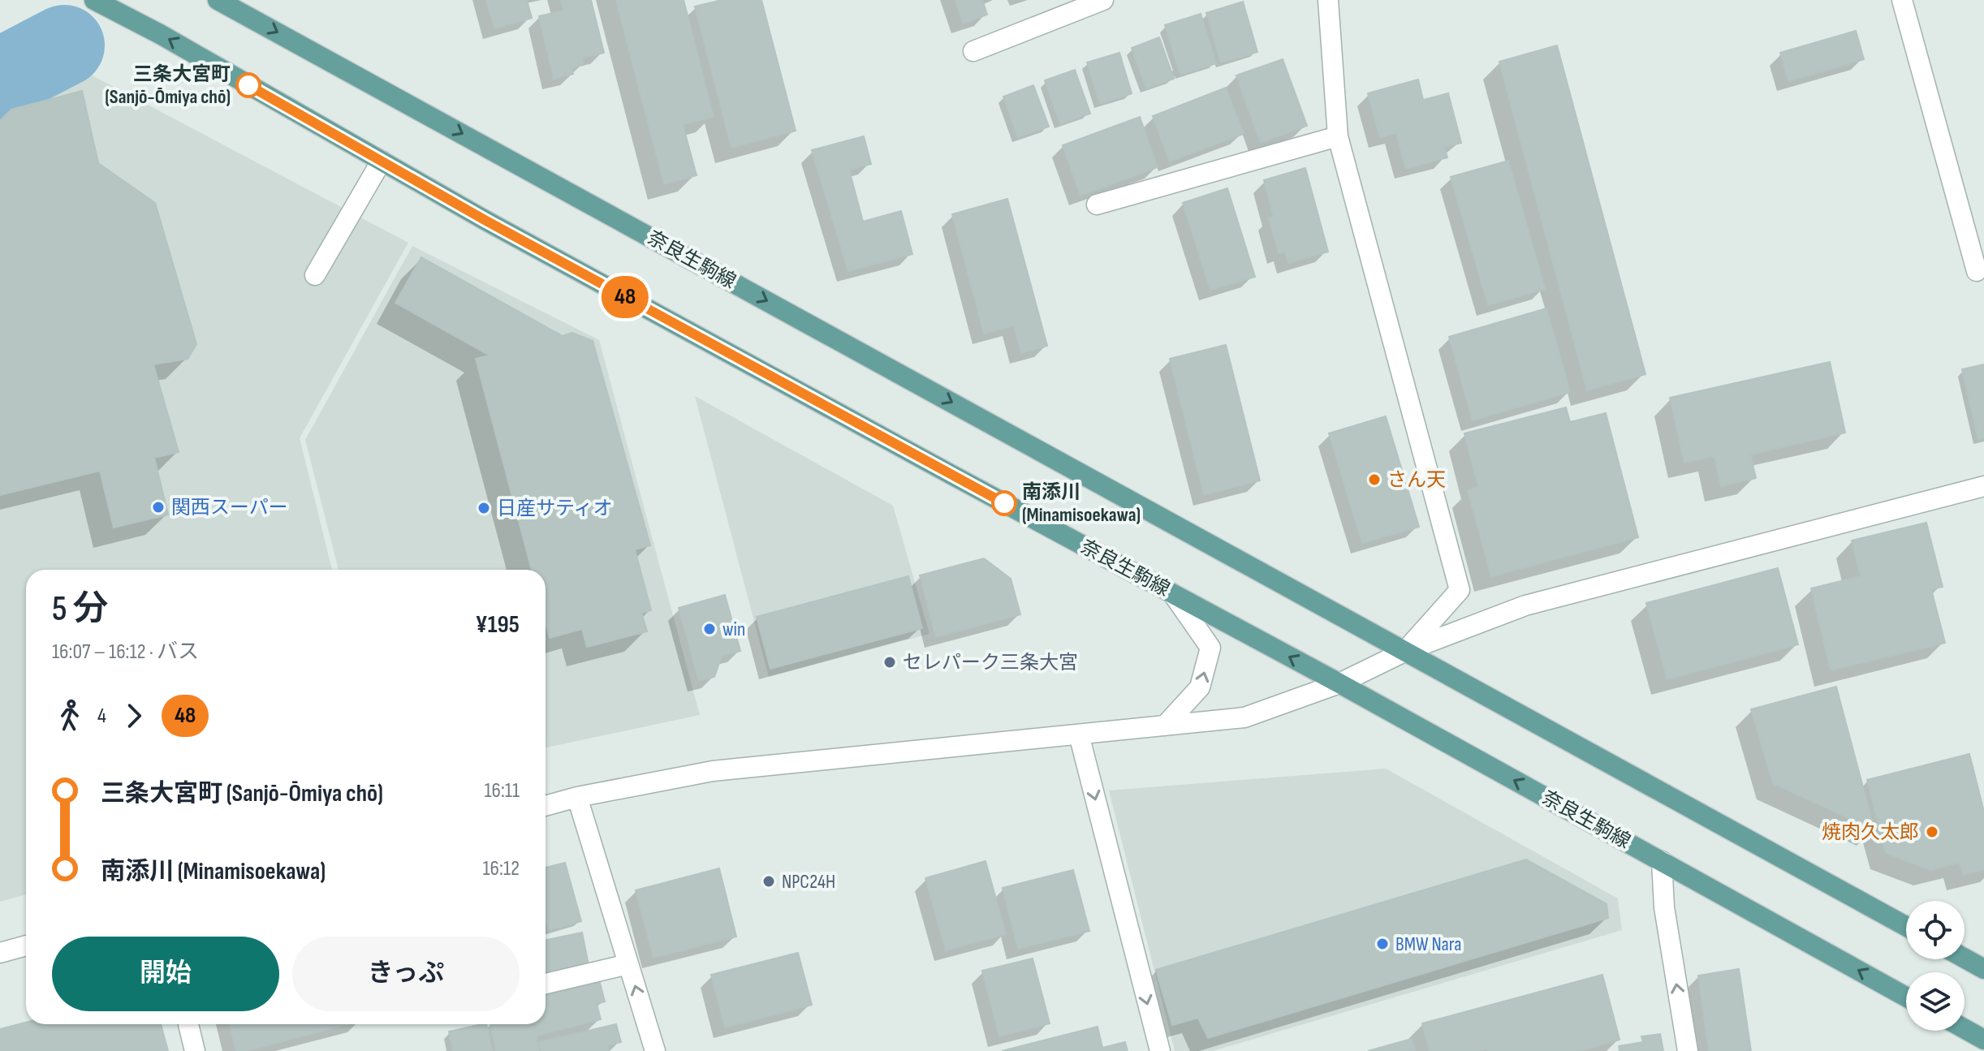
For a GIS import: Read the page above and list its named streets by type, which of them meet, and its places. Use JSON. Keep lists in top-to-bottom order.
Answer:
{
  "streets": {
    "main road": ["奈良生駒線"]
  },
  "places": [
    "三条大宮町 (Sanjō-Ōmiya chō)",
    "さん天",
    "南添川 (Minamisoekawa)",
    "関西スーパー",
    "日産サティオ",
    "win",
    "セレパーク三条大宮",
    "焼肉久太郎",
    "NPC24H",
    "BMW Nara"
  ],
  "lines": ["bus line 48"],
  "page": {
    "on_map": "48",
    "heading": ["5 分", "16:07 – 16:12 · バス", "¥195"],
    "legs": ["4", "48"],
    "list": [
      {
        "name": "三条大宮町 (Sanjō-Ōmiya chō)",
        "value": "16:11"
      },
      {
        "name": "南添川 (Minamisoekawa)",
        "value": "16:12"
      }
    ],
    "buttons": ["開始", "きっぷ"]
  }
}
